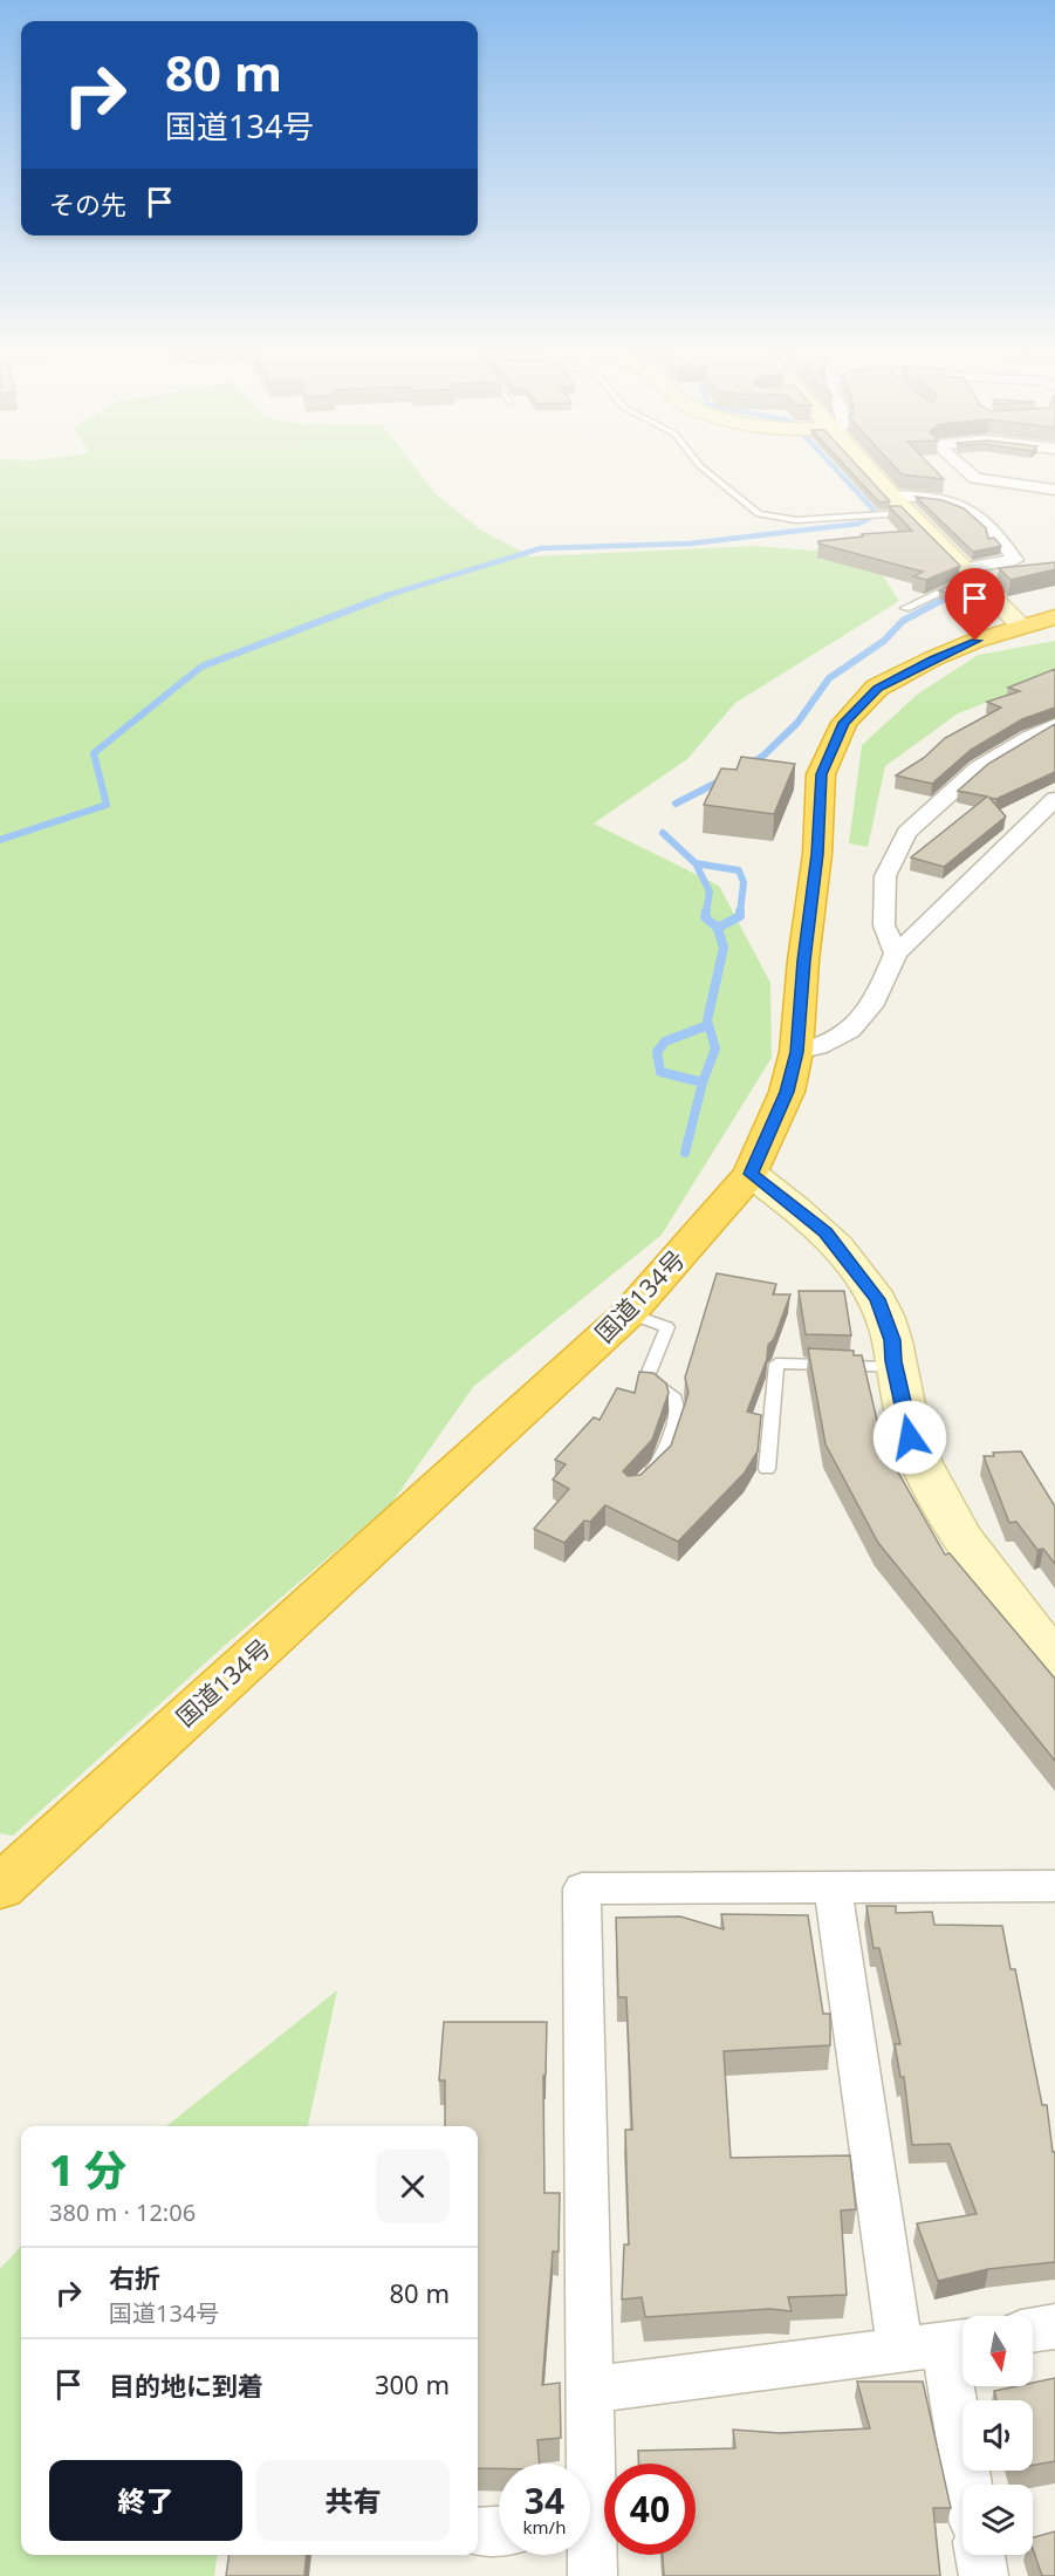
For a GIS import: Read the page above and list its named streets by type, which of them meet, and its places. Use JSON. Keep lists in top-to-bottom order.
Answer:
{
  "streets": {
    "highway": ["国道134号"]
  },
  "north": "bottom",
  "page": {
    "turn": ["80 m", "国道134号"],
    "then": "その先",
    "heading": ["1 分", "380 m · 12:06"],
    "list": [
      {
        "name": "右折",
        "note": "国道134号",
        "value": "80 m"
      },
      {
        "name": "目的地に到着",
        "value": "300 m"
      }
    ],
    "buttons": ["終了", "共有"],
    "speed": "34 km/h",
    "limit": "40"
  }
}
